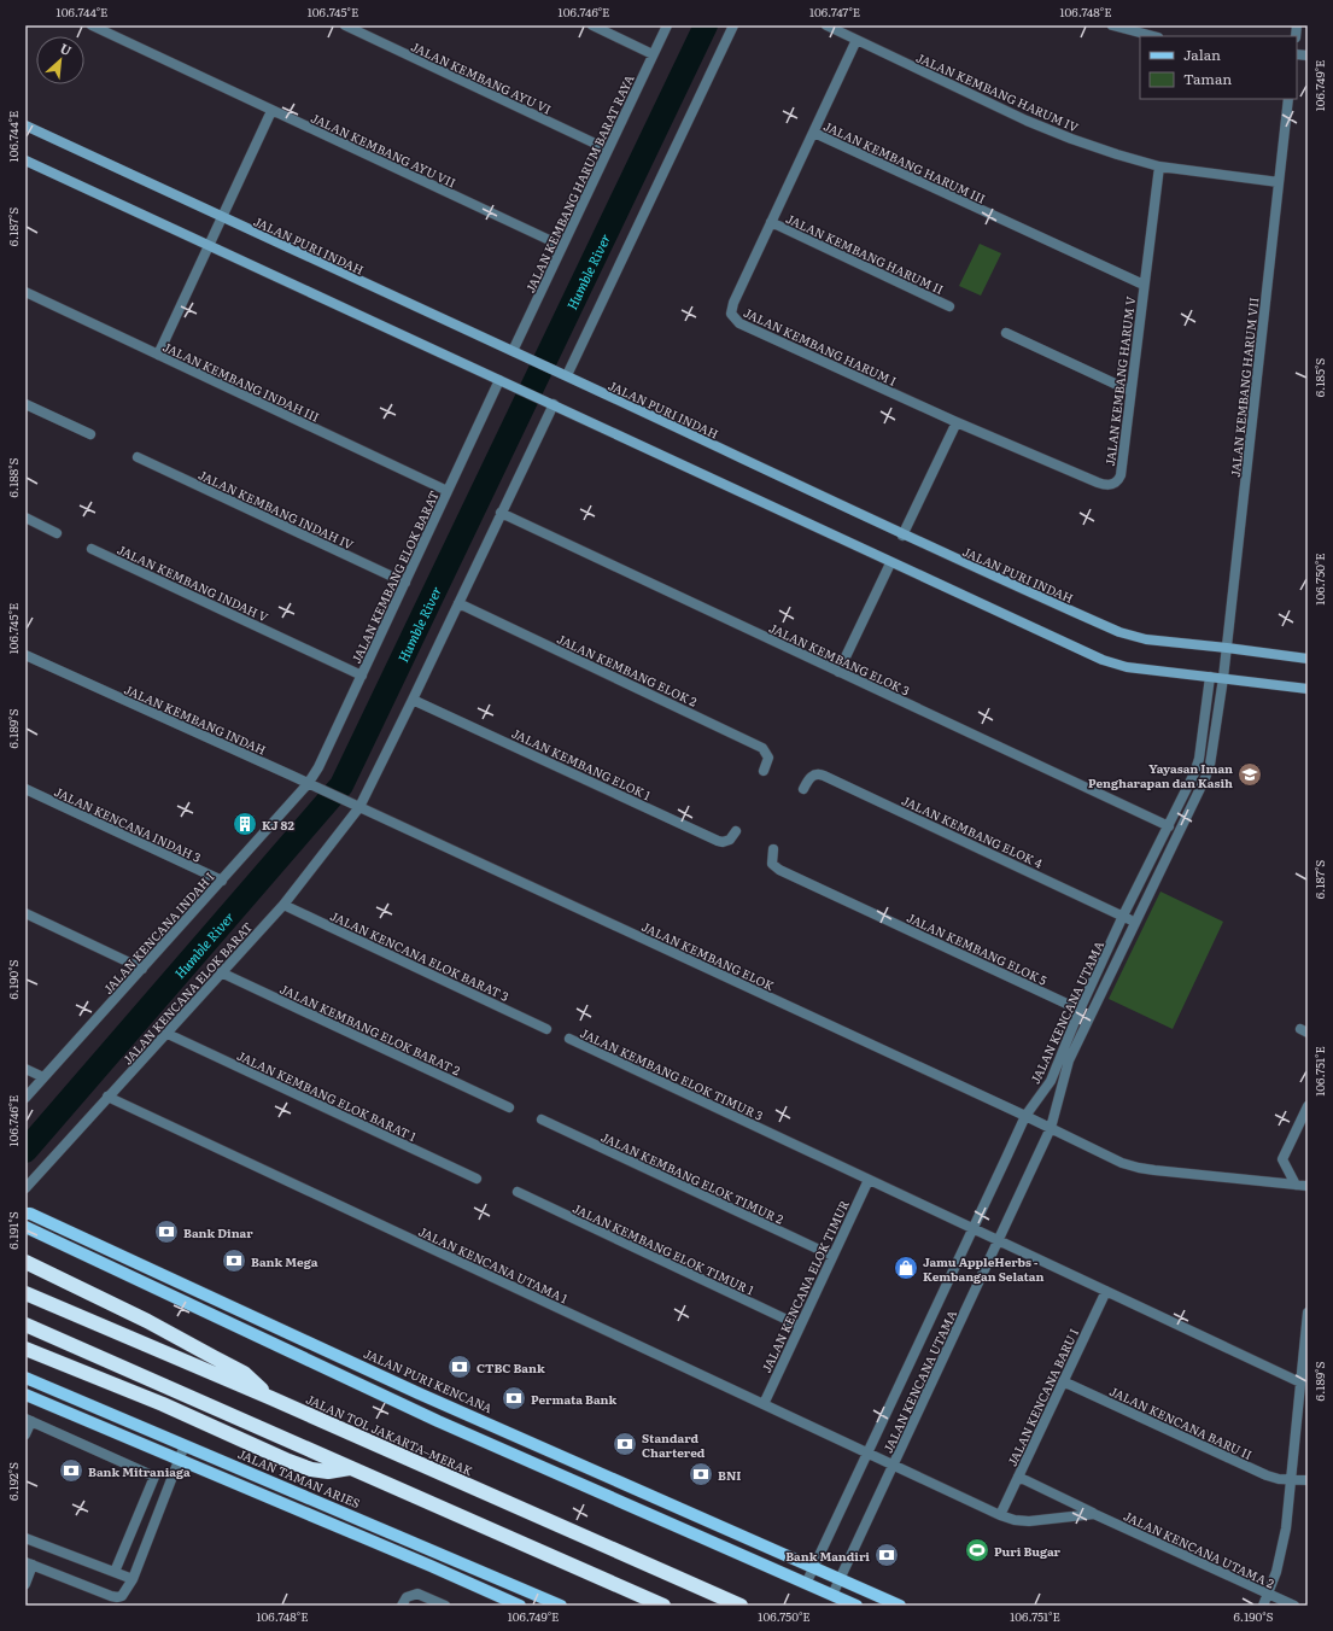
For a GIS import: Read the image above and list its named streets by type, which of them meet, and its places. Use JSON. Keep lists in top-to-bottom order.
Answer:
{
  "streets": {
    "highway": ["JALAN TOL JAKARTA–MERAK"],
    "main road": ["JALAN PURI INDAH", "JALAN PURI KENCANA", "JALAN TAMAN ARIES"],
    "street": [
      "JALAN KEMBANG AYU VI",
      "JALAN KEMBANG HARUM IV",
      "JALAN KEMBANG AYU VII",
      "JALAN KEMBANG HARUM III",
      "JALAN KEMBANG HARUM BARAT RAYA",
      "JALAN KEMBANG HARUM II",
      "JALAN KEMBANG HARUM I",
      "JALAN KEMBANG INDAH III",
      "JALAN KEMBANG HARUM V",
      "JALAN KEMBANG HARUM VII",
      "JALAN KEMBANG INDAH IV",
      "JALAN KEMBANG ELOK BARAT",
      "JALAN KEMBANG INDAH V",
      "JALAN KEMBANG ELOK 3",
      "JALAN KEMBANG ELOK 2",
      "JALAN KEMBANG INDAH",
      "JALAN KEMBANG ELOK 1",
      "JALAN KENCANA INDAH 3",
      "JALAN KEMBANG ELOK 4",
      "JALAN KENCANA INDAH I",
      "JALAN KEMBANG ELOK 5",
      "JALAN KENCANA ELOK BARAT 3",
      "JALAN KEMBANG ELOK",
      "JALAN KENCANA ELOK BARAT",
      "JALAN KENCANA UTAMA",
      "JALAN KEMBANG ELOK BARAT 2",
      "JALAN KEMBANG ELOK TIMUR 3",
      "JALAN KEMBANG ELOK BARAT 1",
      "JALAN KEMBANG ELOK TIMUR 2",
      "JALAN KEMBANG ELOK TIMUR 1",
      "JALAN KENCANA UTAMA 1",
      "JALAN KENCANA ELOK TIMUR",
      "JALAN KENCANA BARU I",
      "JALAN KENCANA BARU II",
      "JALAN KENCANA UTAMA 2"
    ]
  },
  "crossings": [
    ["JALAN KEMBANG AYU VI", "JALAN KEMBANG HARUM BARAT RAYA"],
    ["JALAN KEMBANG HARUM IV", "JALAN KEMBANG HARUM I"],
    ["JALAN KEMBANG HARUM IV", "JALAN KEMBANG HARUM V"],
    ["JALAN KEMBANG HARUM IV", "JALAN KEMBANG HARUM VII"],
    ["JALAN KEMBANG AYU VII", "JALAN KEMBANG HARUM BARAT RAYA"],
    ["JALAN KEMBANG HARUM III", "JALAN KEMBANG HARUM I"],
    ["JALAN KEMBANG HARUM III", "JALAN KEMBANG HARUM V"],
    ["JALAN KEMBANG HARUM BARAT RAYA", "JALAN PURI INDAH"],
    ["JALAN PURI INDAH", "JALAN KEMBANG HARUM VII"],
    ["JALAN KEMBANG HARUM II", "JALAN KEMBANG HARUM I"],
    ["JALAN KEMBANG HARUM I", "JALAN KEMBANG HARUM V"],
    ["JALAN KEMBANG INDAH III", "JALAN KEMBANG ELOK BARAT"],
    ["JALAN KEMBANG HARUM VII", "JALAN KEMBANG ELOK 4"],
    ["JALAN KEMBANG HARUM VII", "JALAN KENCANA UTAMA"],
    ["JALAN KEMBANG INDAH IV", "JALAN KEMBANG ELOK BARAT"],
    ["JALAN KEMBANG ELOK BARAT", "JALAN KEMBANG INDAH V"],
    ["JALAN KEMBANG ELOK BARAT", "JALAN KEMBANG INDAH"],
    ["JALAN KEMBANG ELOK BARAT", "JALAN KENCANA INDAH I"],
    ["JALAN KEMBANG ELOK 3", "JALAN KENCANA ELOK BARAT"],
    ["JALAN KEMBANG ELOK 3", "JALAN KENCANA UTAMA"],
    ["JALAN KEMBANG ELOK 2", "JALAN KENCANA ELOK BARAT"],
    ["JALAN KEMBANG INDAH", "JALAN KENCANA INDAH I"],
    ["JALAN KEMBANG INDAH", "JALAN KEMBANG ELOK"],
    ["JALAN KEMBANG INDAH", "JALAN KENCANA ELOK BARAT"],
    ["JALAN KEMBANG ELOK 1", "JALAN KENCANA ELOK BARAT"],
    ["JALAN KENCANA INDAH 3", "JALAN KENCANA INDAH I"],
    ["JALAN KEMBANG ELOK 4", "JALAN KENCANA UTAMA"],
    ["JALAN KEMBANG ELOK 5", "JALAN KENCANA UTAMA"],
    ["JALAN KENCANA ELOK BARAT 3", "JALAN KENCANA ELOK BARAT"],
    ["JALAN KEMBANG ELOK", "JALAN KENCANA ELOK BARAT"],
    ["JALAN KEMBANG ELOK", "JALAN KENCANA UTAMA"],
    ["JALAN KENCANA ELOK BARAT", "JALAN KEMBANG ELOK BARAT 2"],
    ["JALAN KENCANA ELOK BARAT", "JALAN KEMBANG ELOK BARAT 1"],
    ["JALAN KENCANA ELOK BARAT", "JALAN KENCANA UTAMA 1"],
    ["JALAN KENCANA UTAMA", "JALAN KEMBANG ELOK TIMUR 3"],
    ["JALAN KENCANA UTAMA", "JALAN KENCANA UTAMA 1"],
    ["JALAN KENCANA UTAMA", "JALAN PURI KENCANA"],
    ["JALAN KEMBANG ELOK TIMUR 3", "JALAN KENCANA ELOK TIMUR"],
    ["JALAN KEMBANG ELOK TIMUR 3", "JALAN KENCANA BARU I"],
    ["JALAN KEMBANG ELOK TIMUR 2", "JALAN KENCANA ELOK TIMUR"],
    ["JALAN KEMBANG ELOK TIMUR 1", "JALAN KENCANA ELOK TIMUR"],
    ["JALAN KENCANA UTAMA 1", "JALAN KENCANA ELOK TIMUR"],
    ["JALAN KENCANA BARU I", "JALAN KENCANA BARU II"],
    ["JALAN KENCANA BARU I", "JALAN KENCANA UTAMA 2"]
  ],
  "water": ["Humble River"],
  "places": {
    "school or university": ["Yayasan Iman Pengharapan dan Kasih"],
    "building": ["KJ 82"],
    "bank": [
      "Bank Dinar",
      "Bank Mega",
      "CTBC Bank",
      "Permata Bank",
      "Standard Chartered",
      "Bank Mitraniaga",
      "BNI",
      "Bank Mandiri"
    ],
    "shop": ["Jamu AppleHerbs - Kembangan Selatan"],
    "sports": ["Puri Bugar"]
  },
  "legend": ["Jalan", "Taman"],
  "north": "top right",
  "coordinates": [
    "106.744°E",
    "106.745°E",
    "106.746°E",
    "106.747°E",
    "106.748°E",
    "106.749°E",
    "6.187°S",
    "6.185°S",
    "6.188°S",
    "106.750°E",
    "6.189°S",
    "6.190°S",
    "106.751°E",
    "6.191°S",
    "6.192°S"
  ]
}
